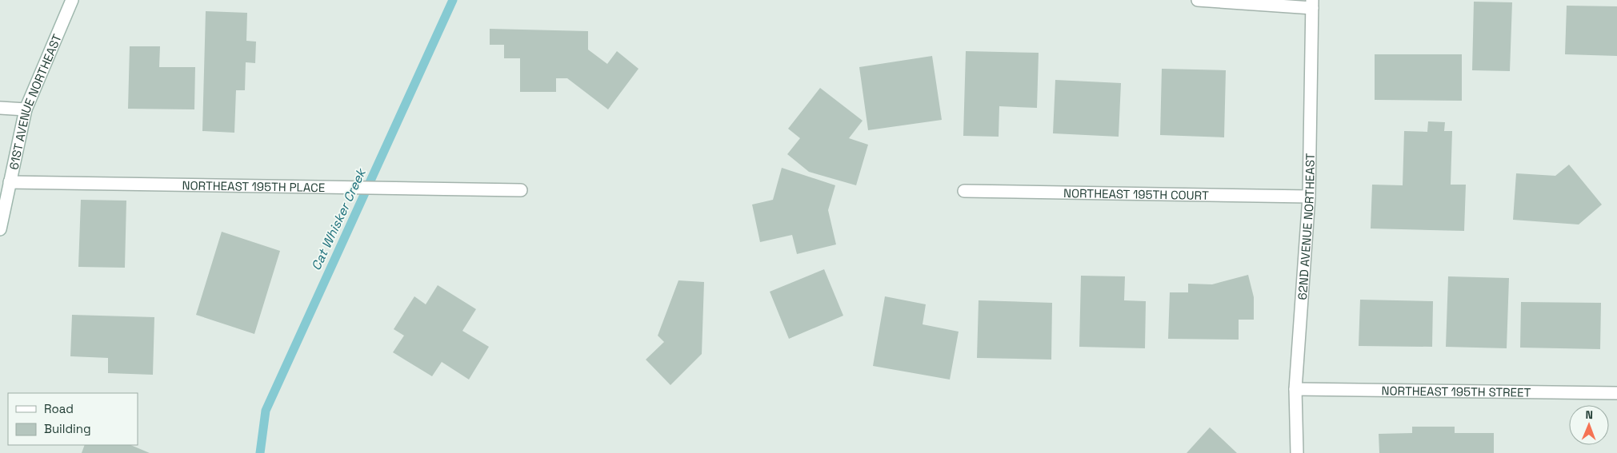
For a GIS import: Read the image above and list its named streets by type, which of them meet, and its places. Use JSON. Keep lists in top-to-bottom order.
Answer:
{
  "streets": {
    "street": [
      "61ST AVENUE NORTHEAST",
      "NORTHEAST 195TH PLACE",
      "NORTHEAST 195TH COURT",
      "62ND AVENUE NORTHEAST",
      "NORTHEAST 195TH STREET"
    ]
  },
  "crossings": [
    ["61ST AVENUE NORTHEAST", "NORTHEAST 195TH PLACE"],
    ["NORTHEAST 195TH COURT", "62ND AVENUE NORTHEAST"],
    ["62ND AVENUE NORTHEAST", "NORTHEAST 195TH STREET"]
  ],
  "water": ["Cat Whisker Creek"],
  "legend": ["Road", "Building"],
  "north": "top"
}
